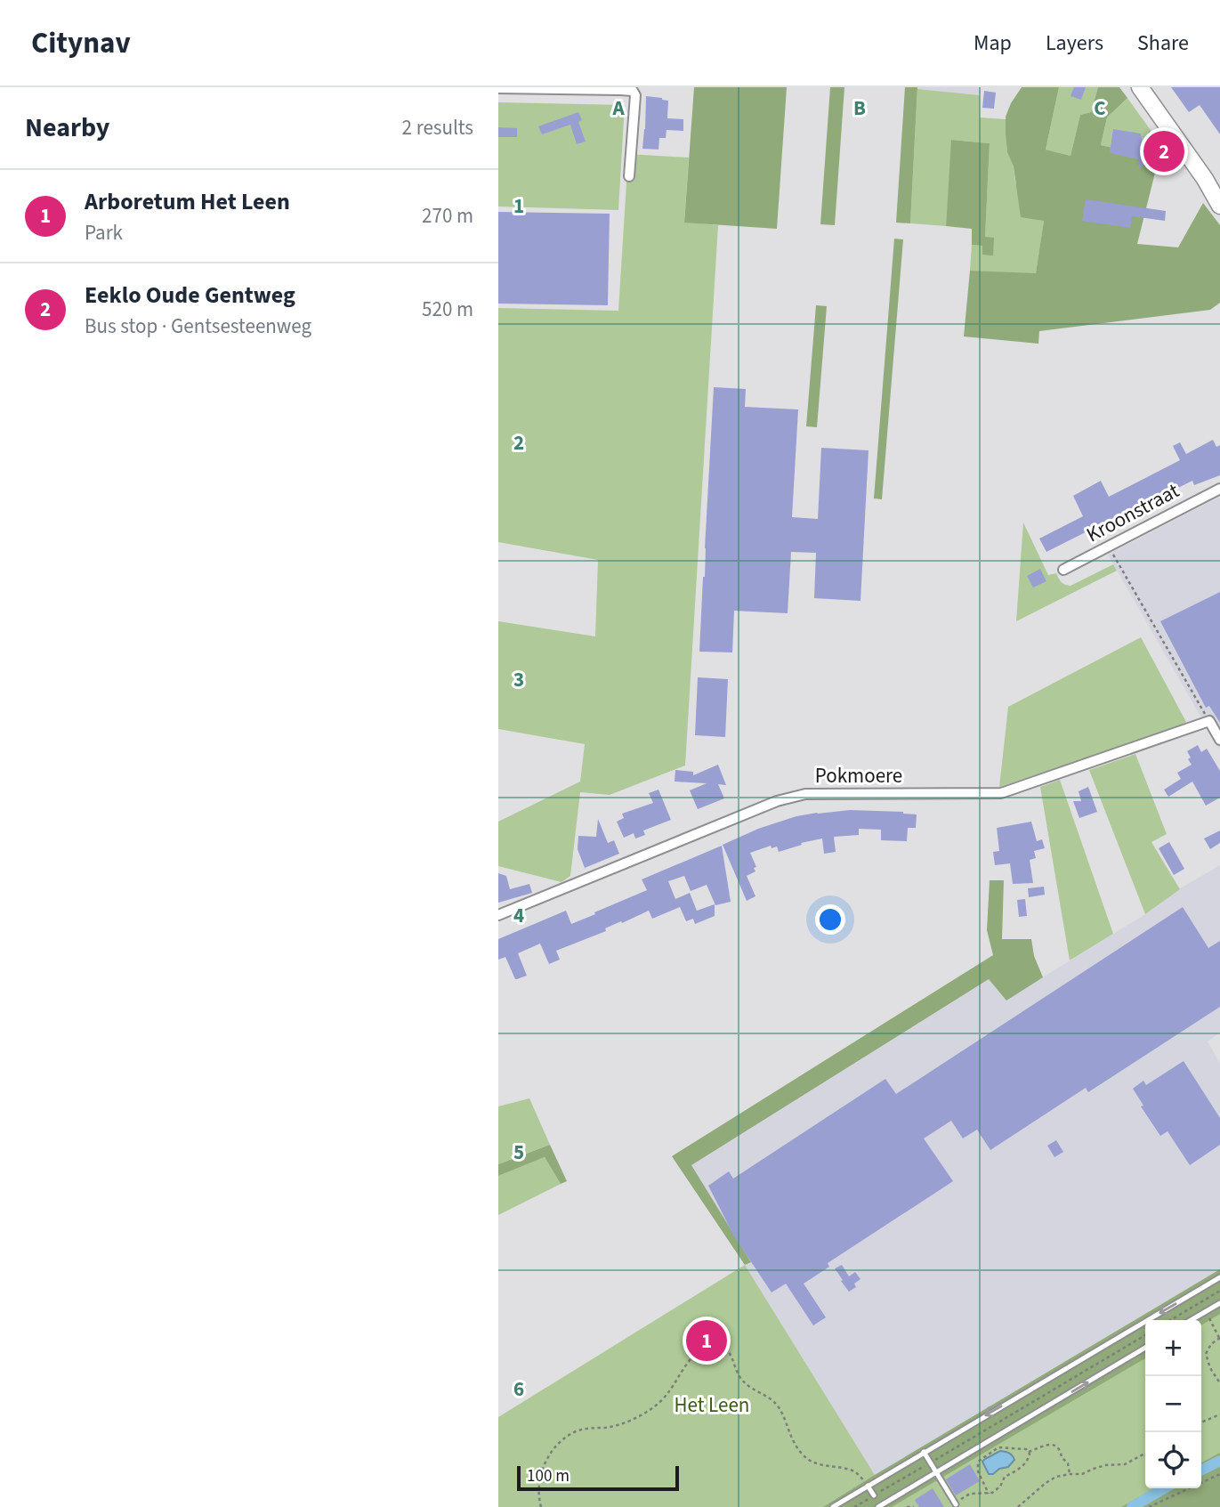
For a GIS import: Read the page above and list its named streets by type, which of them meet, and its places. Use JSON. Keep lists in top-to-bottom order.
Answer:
{
  "streets": {
    "street": ["Kroonstraat", "Pokmoere"]
  },
  "parks": ["Het Leen"],
  "scale_bar": "100 m",
  "page": {
    "header": "Citynav",
    "nav": ["Map", "Layers", "Share"],
    "heading": ["Nearby", "2 results"],
    "pins": ["2", "1"],
    "list": [
      {
        "mark": "1",
        "name": "Arboretum Het Leen",
        "note": "Park",
        "value": "270 m"
      },
      {
        "mark": "2",
        "name": "Eeklo Oude Gentweg",
        "note": "Bus stop · Gentsesteenweg",
        "value": "520 m"
      }
    ],
    "map_buttons": ["+", "−"],
    "scale": "100 m"
  },
  "grid": {
    "columns": ["A", "B", "C"],
    "rows": [
      "1",
      "2",
      "3",
      "4",
      "5",
      "6"
    ]
  }
}
